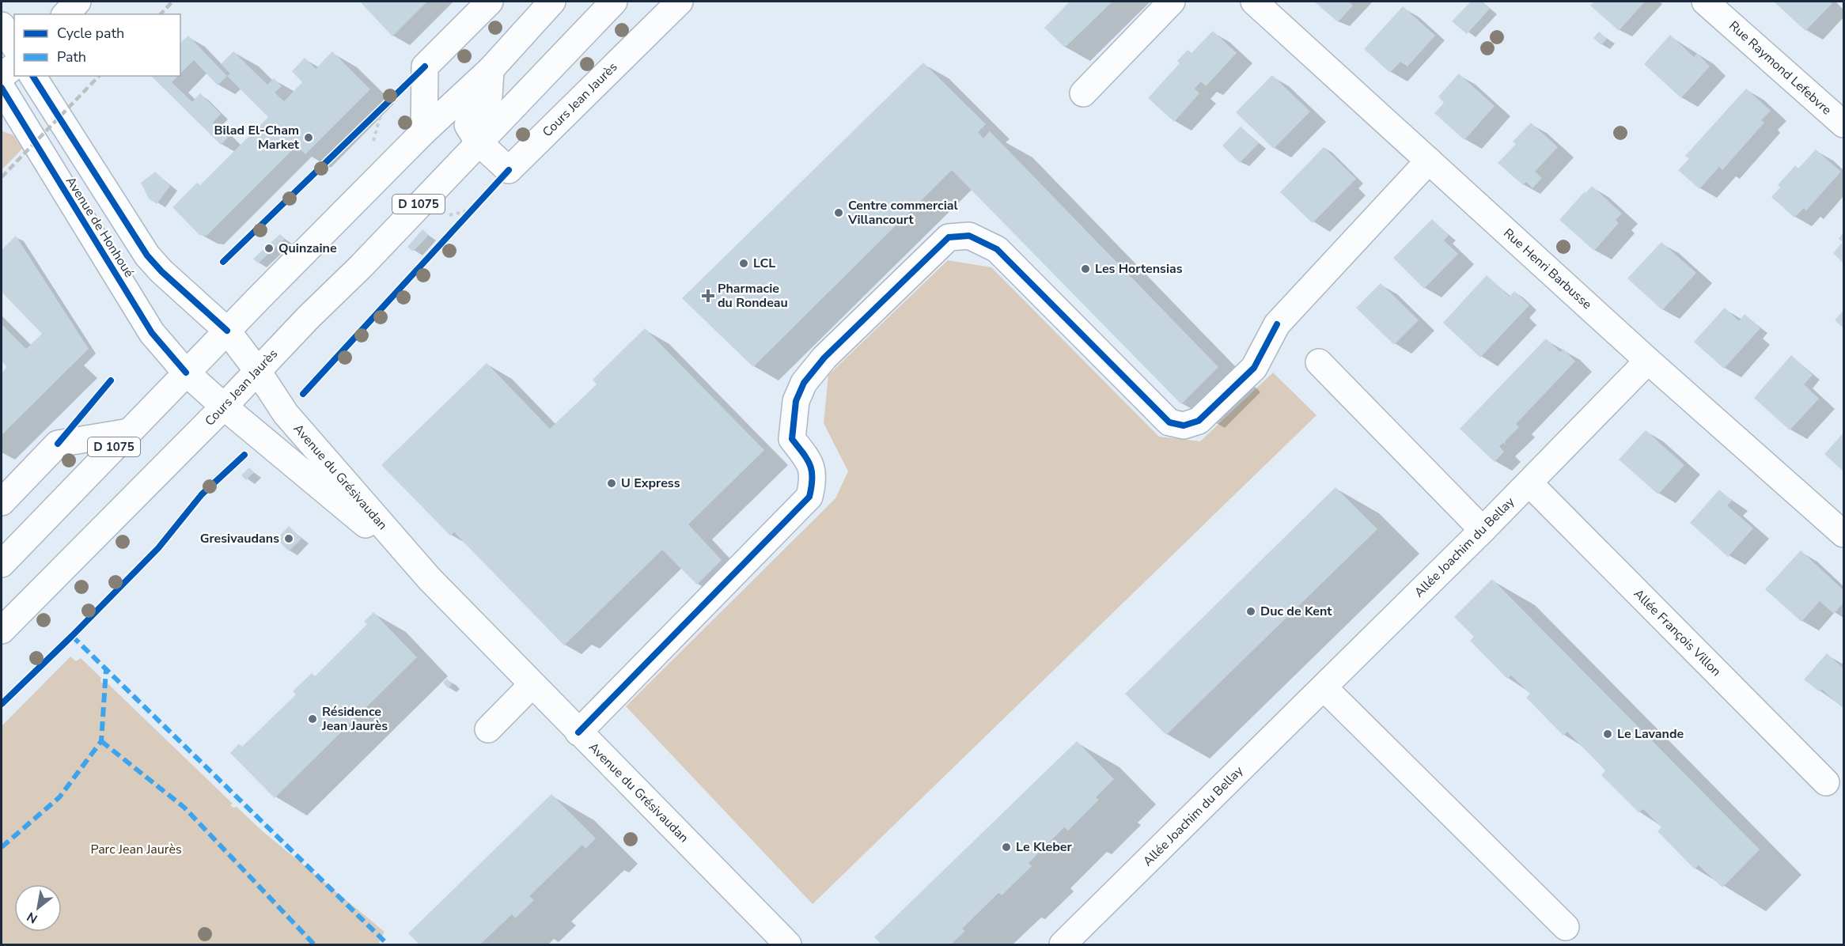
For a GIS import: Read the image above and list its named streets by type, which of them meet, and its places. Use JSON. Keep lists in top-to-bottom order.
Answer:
{
  "streets": {
    "street": [
      "Rue Raymond Lefebvre",
      "Cours Jean Jaurès",
      "D 1075",
      "Avenue de Honhoué",
      "Rue Henri Barbusse",
      "Avenue du Grésivaudan",
      "Allée Joachim du Bellay",
      "Allée François Villon"
    ]
  },
  "crossings": [
    ["Cours Jean Jaurès", "Avenue de Honhoué"],
    ["Cours Jean Jaurès", "Avenue du Grésivaudan"],
    ["D 1075", "Avenue de Honhoué"],
    ["Avenue de Honhoué", "Avenue du Grésivaudan"],
    ["Rue Henri Barbusse", "Allée Joachim du Bellay"],
    ["Allée Joachim du Bellay", "Allée François Villon"]
  ],
  "parks": ["Parc Jean Jaurès"],
  "places": {
    "other": [
      "Bilad El-Cham Market",
      "Centre commercial Villancourt",
      "Quinzaine",
      "LCL",
      "Les Hortensias",
      "U Express",
      "Gresivaudans",
      "Duc de Kent",
      "Résidence Jean Jaurès",
      "Le Lavande",
      "Le Kleber"
    ],
    "health": ["Pharmacie du Rondeau"]
  },
  "legend": ["Cycle path", "Path"],
  "north": "bottom left"
}
